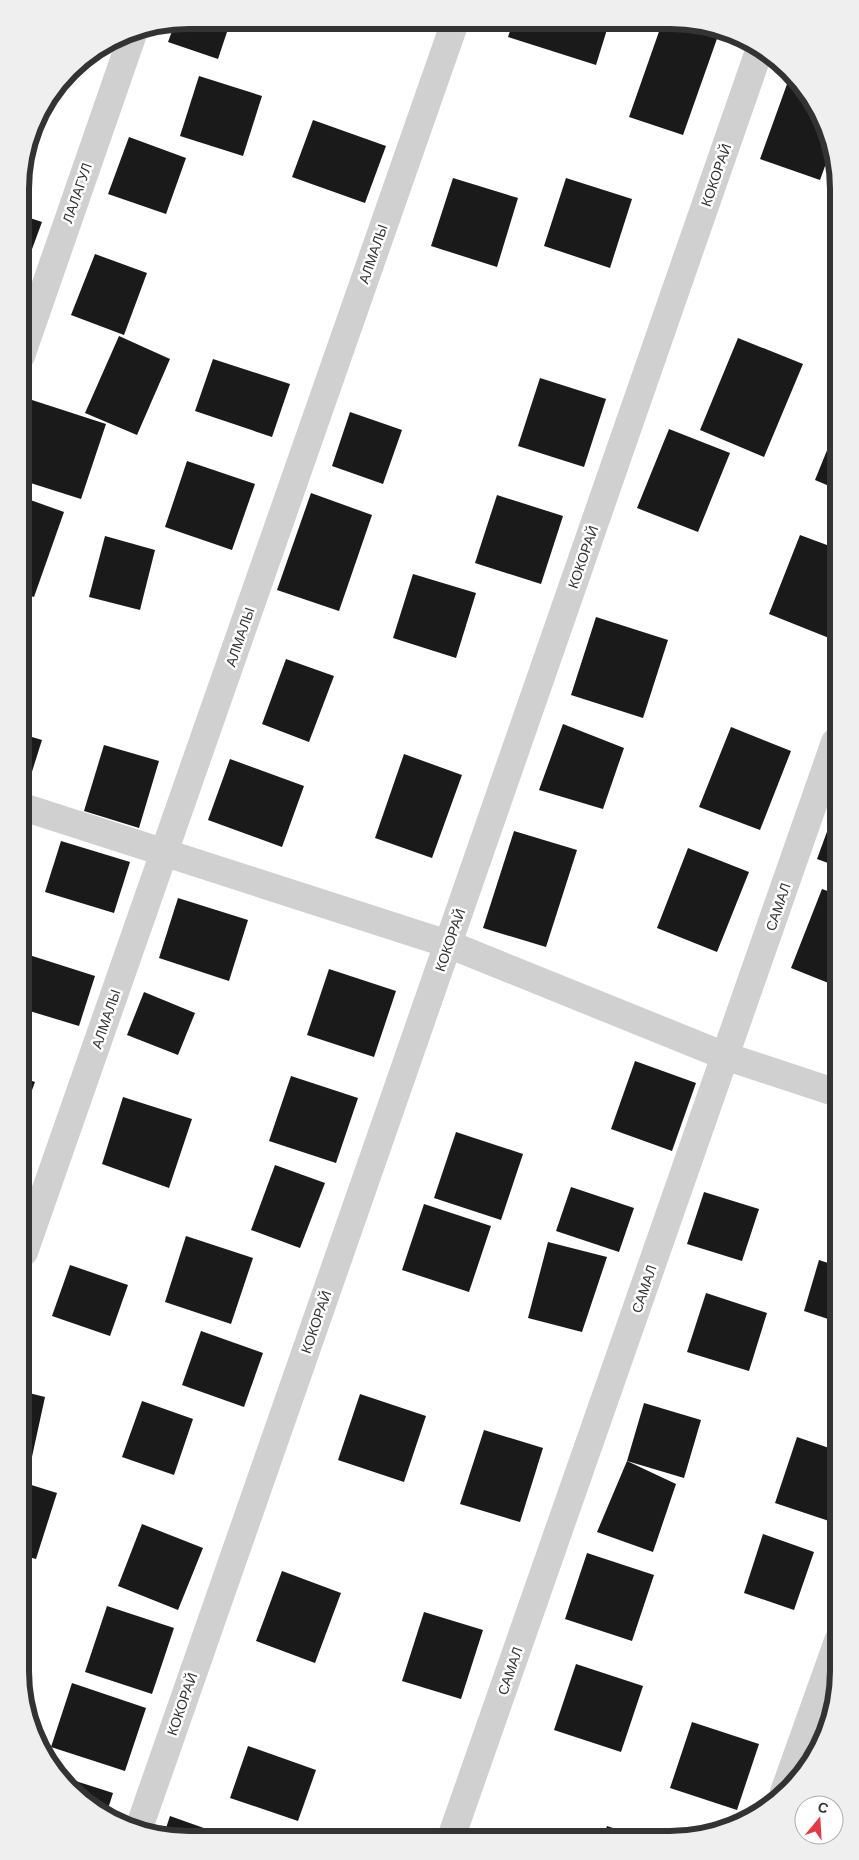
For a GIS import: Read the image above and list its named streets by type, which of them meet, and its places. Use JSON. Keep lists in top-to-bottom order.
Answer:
{
  "streets": {
    "street": [
      "КОКОРАЙ",
      "ЛАЛАГУЛ",
      "АЛМАЛЫ",
      "САМАЛ"
    ]
  },
  "north": "top"
}
